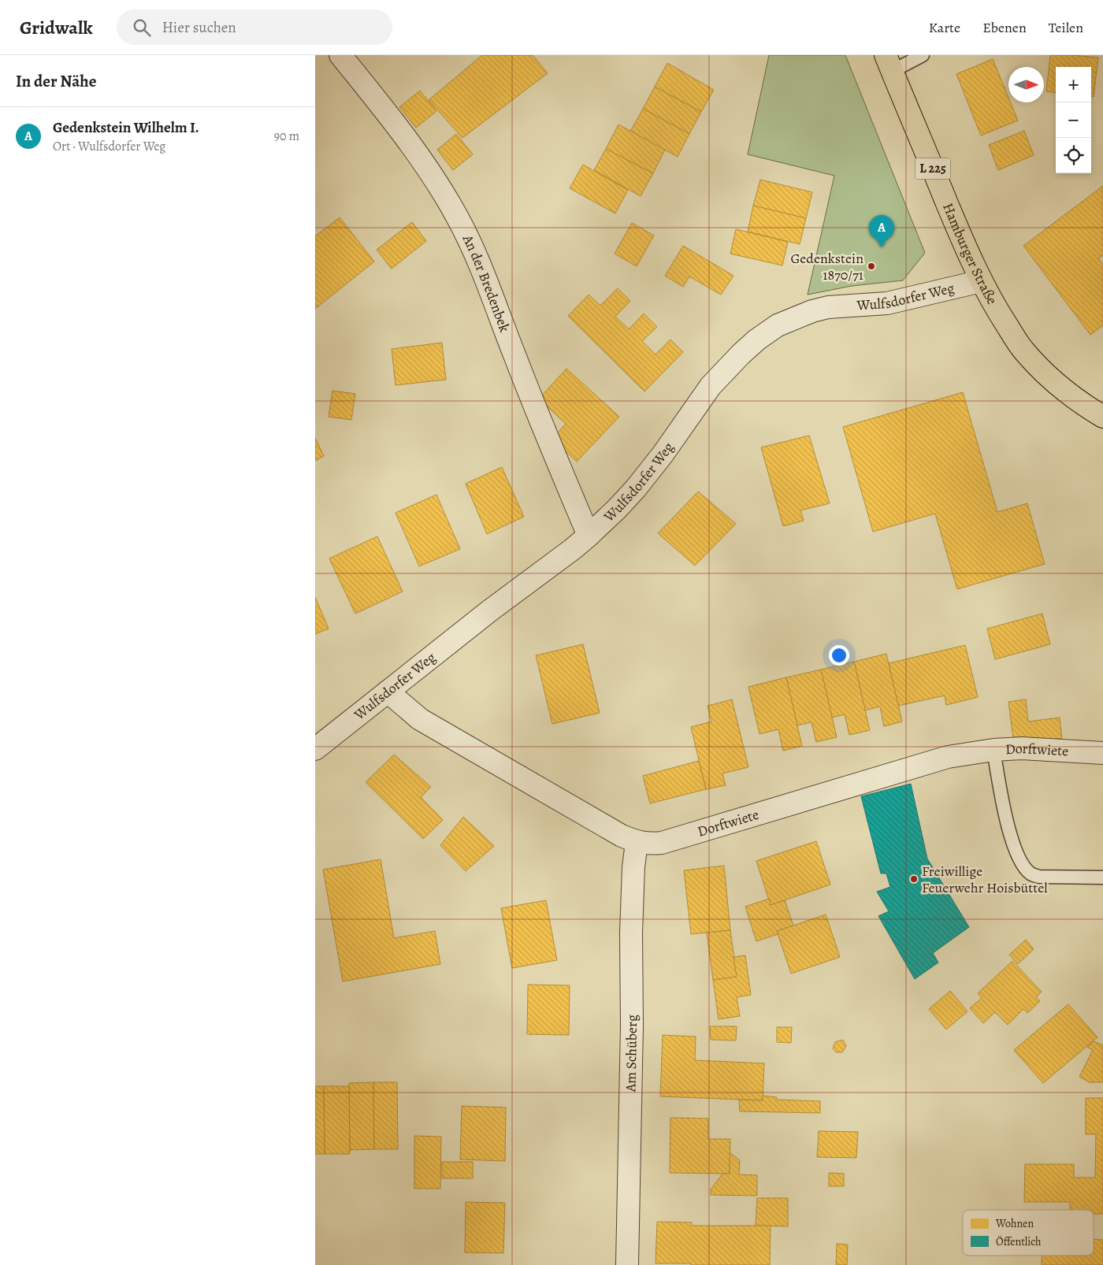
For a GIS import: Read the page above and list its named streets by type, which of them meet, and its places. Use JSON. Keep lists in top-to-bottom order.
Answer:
{
  "streets": {
    "main road": ["L 225", "Hamburger Straße"],
    "street": [
      "An der Bredenbek",
      "Wulfsdorfer Weg",
      "Dorftwiete",
      "Am Schüberg"
    ]
  },
  "crossings": [
    ["Hamburger Straße", "Wulfsdorfer Weg"],
    ["An der Bredenbek", "Wulfsdorfer Weg"],
    ["Wulfsdorfer Weg", "Dorftwiete"],
    ["Dorftwiete", "Am Schüberg"]
  ],
  "places": ["Gedenkstein 1870/71", "Freiwillige Feuerwehr Hoisbüttel"],
  "legend": ["Wohnen", "Öffentlich"],
  "north": "right",
  "page": {
    "header": "Gridwalk",
    "search": "Hier suchen",
    "nav": ["Karte", "Ebenen", "Teilen"],
    "heading": "In der Nähe",
    "map_buttons": ["+", "−"],
    "list": [
      {
        "mark": "A",
        "name": "Gedenkstein Wilhelm I.",
        "note": "Ort · Wulfsdorfer Weg",
        "value": "90 m"
      }
    ],
    "pins": "A"
  }
}
